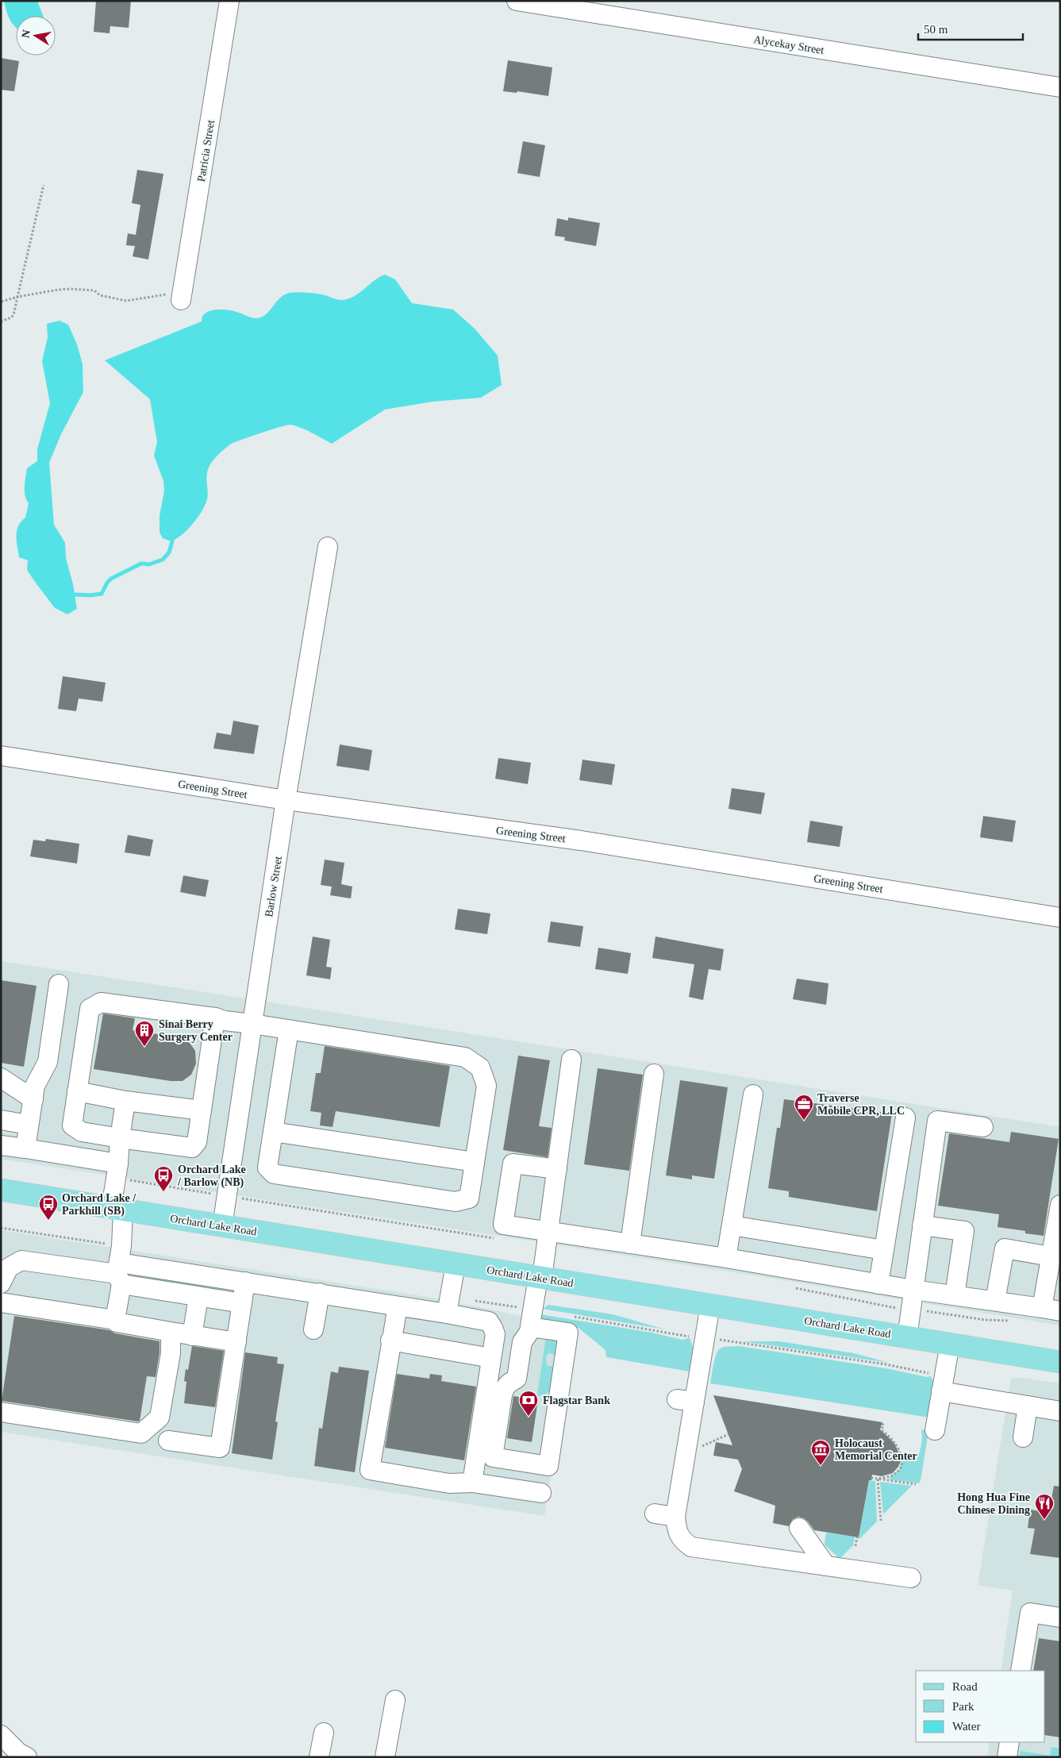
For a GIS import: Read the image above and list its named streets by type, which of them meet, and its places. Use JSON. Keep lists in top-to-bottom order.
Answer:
{
  "streets": {
    "main road": ["Orchard Lake Road"],
    "street": [
      "Alycekay Street",
      "Patricia Street",
      "Greening Street",
      "Barlow Street"
    ]
  },
  "crossings": [
    ["Greening Street", "Barlow Street"],
    ["Barlow Street", "Orchard Lake Road"]
  ],
  "places": {
    "building": ["Sinai Berry Surgery Center"],
    "office": ["Traverse Mobile CPR, LLC"],
    "bus stop": ["Orchard Lake / Barlow (NB)", "Orchard Lake / Parkhill (SB)"],
    "bank": ["Flagstar Bank"],
    "museum": ["Holocaust Memorial Center"],
    "restaurant": ["Hong Hua Fine Chinese Dining"]
  },
  "legend": ["Road", "Park", "Water"],
  "scale_bar": "50 m",
  "north": "left"
}
